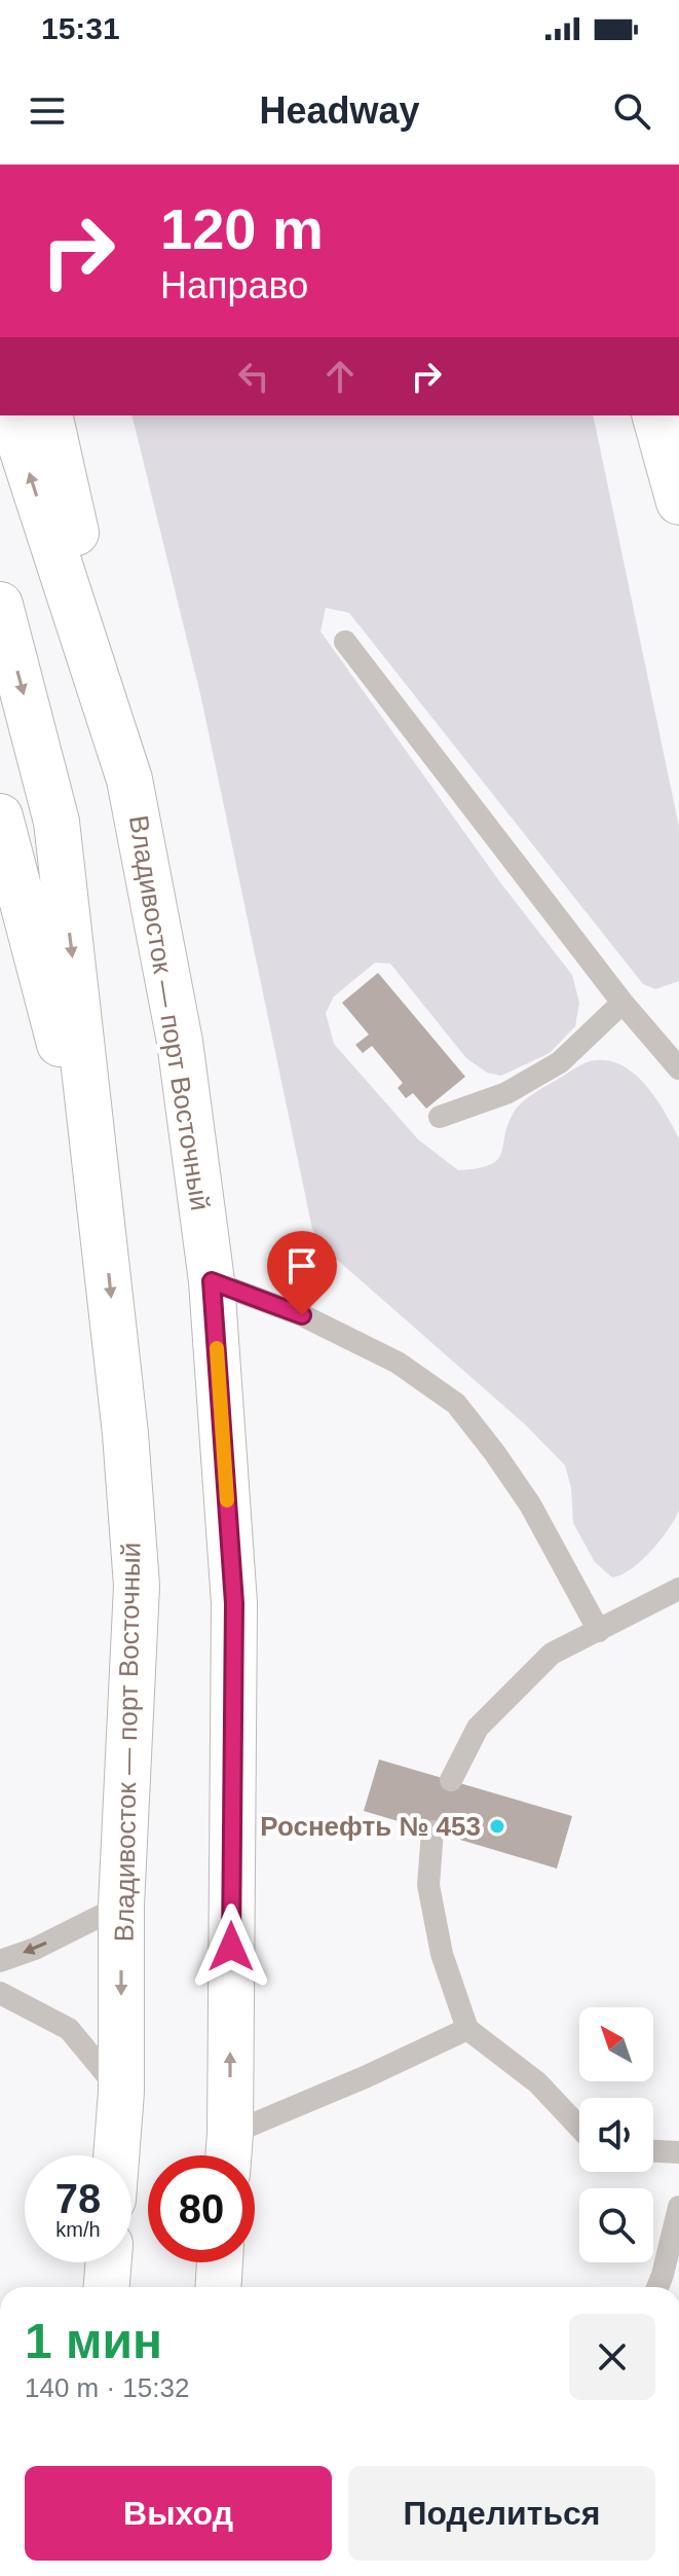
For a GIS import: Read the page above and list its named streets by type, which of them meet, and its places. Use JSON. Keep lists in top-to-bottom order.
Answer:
{
  "streets": {
    "main road": ["Владивосток — порт Восточный"]
  },
  "places": ["Роснефть № 453"],
  "north": "top left",
  "page": {
    "status": "15:31",
    "header": "Headway",
    "turn": ["120 m", "Направо"],
    "speed": "78 km/h",
    "limit": "80",
    "heading": ["1 мин", "140 m · 15:32"],
    "buttons": ["Выход", "Поделиться"]
  }
}
